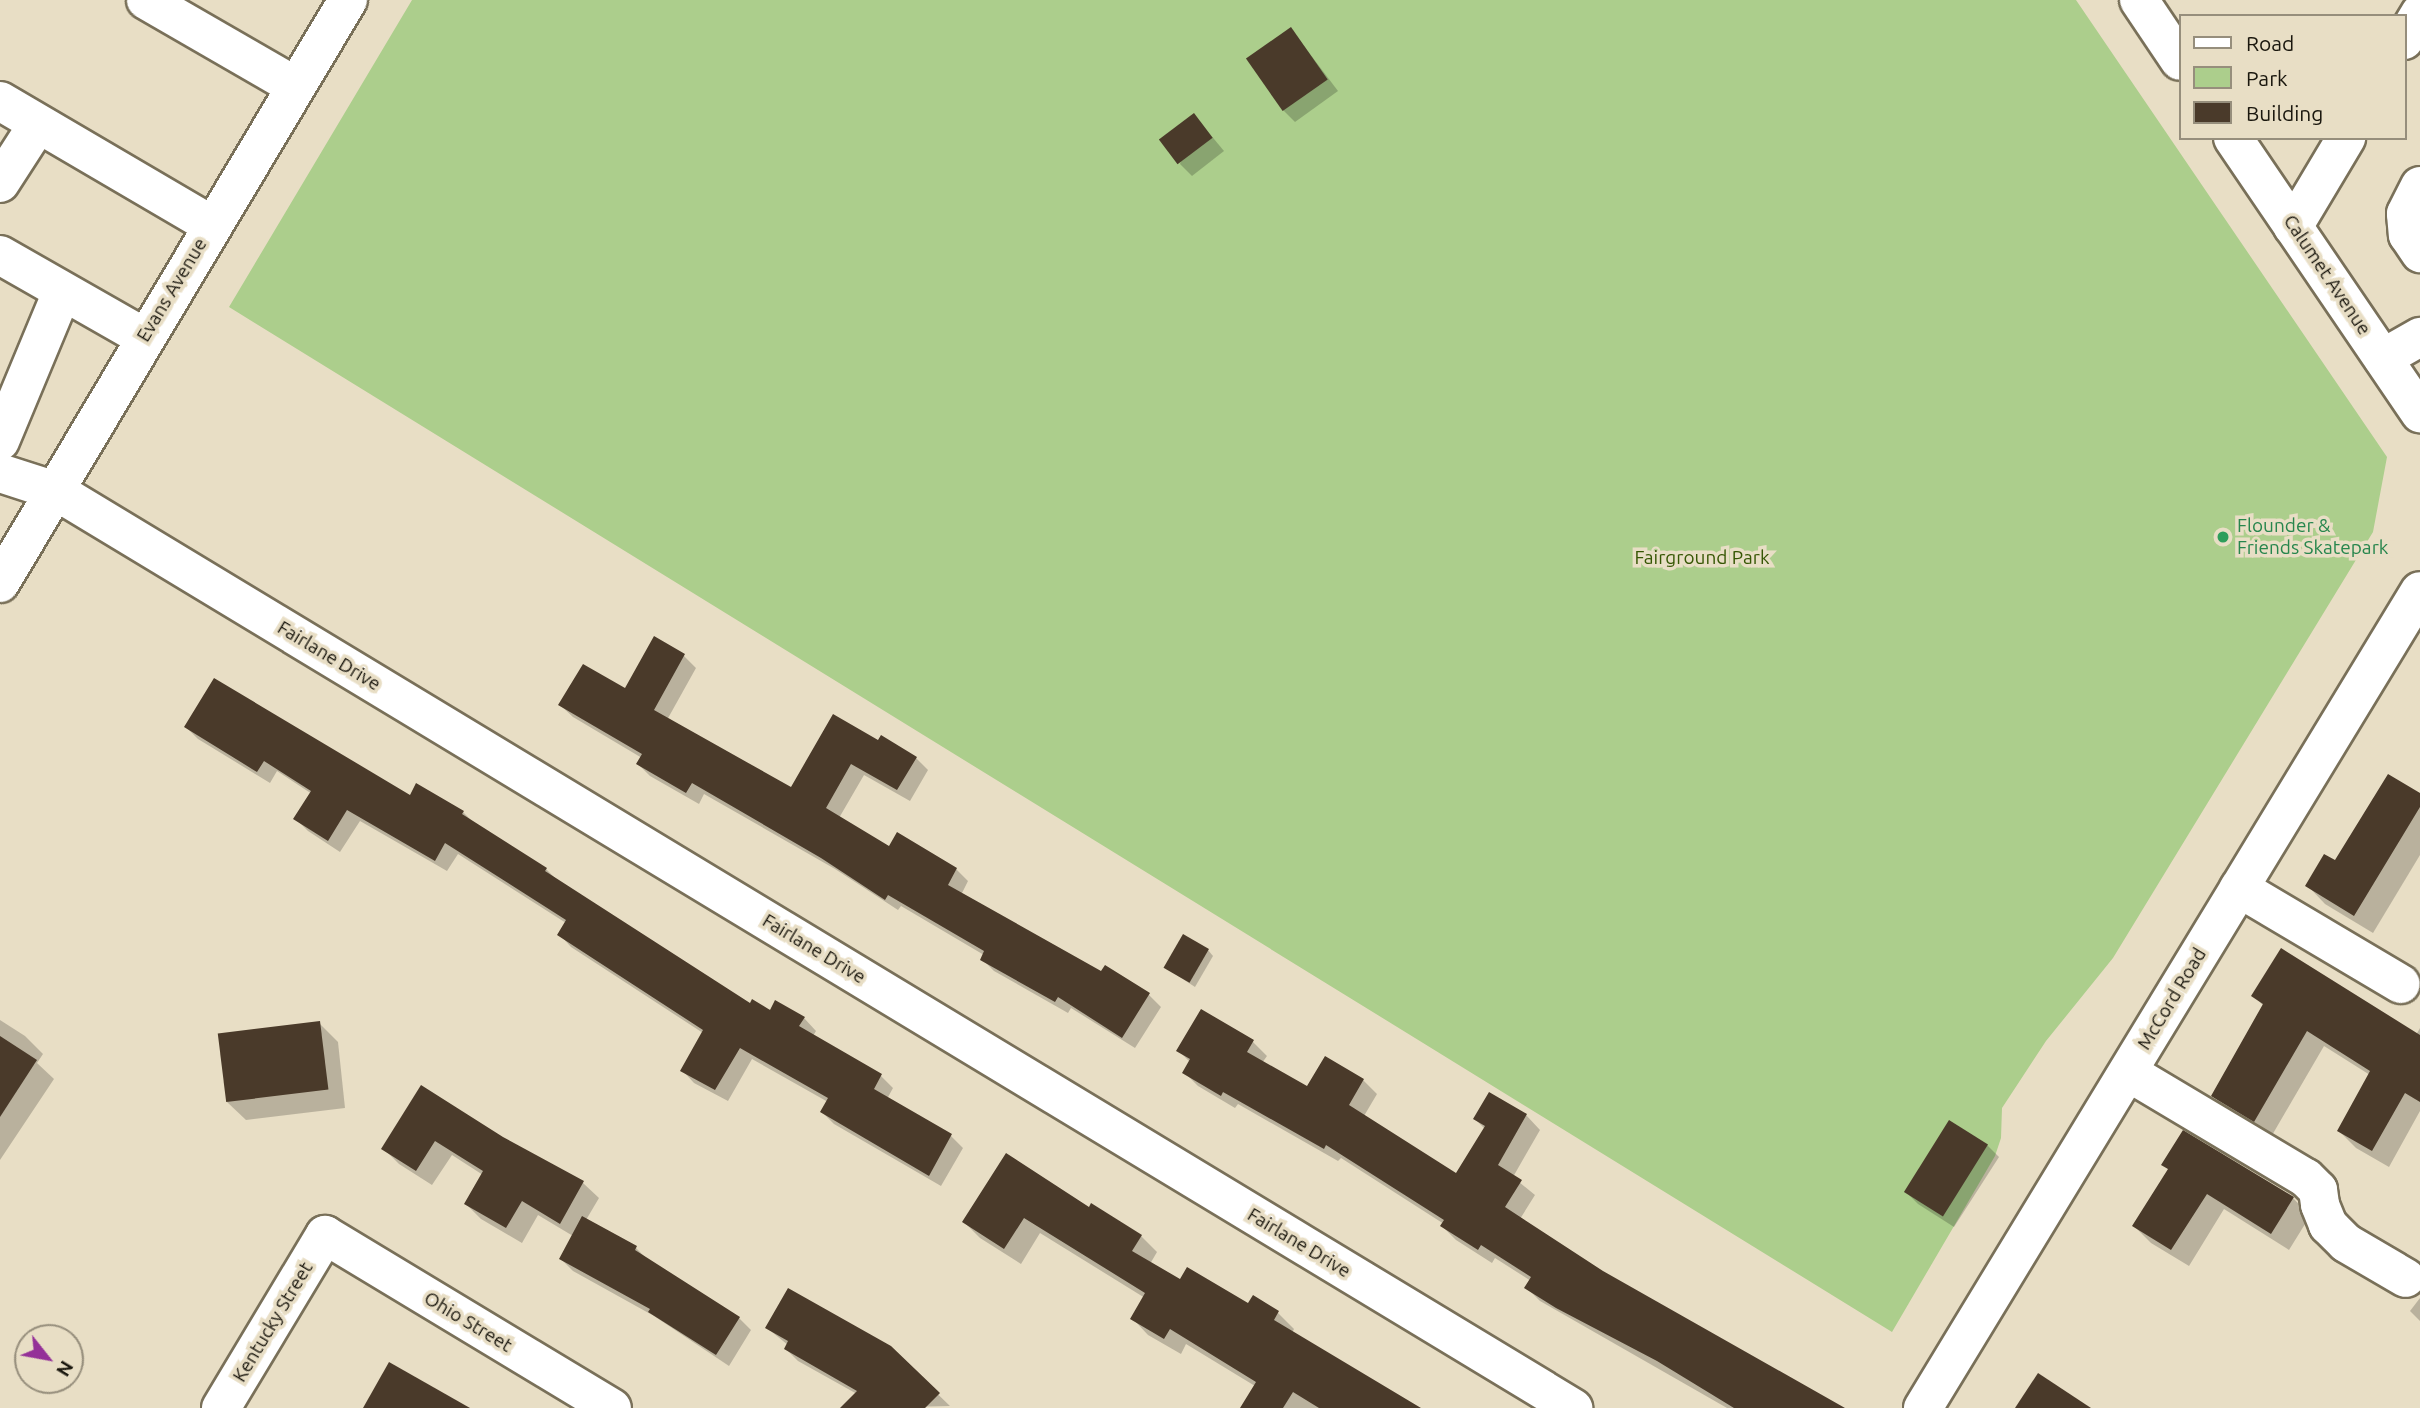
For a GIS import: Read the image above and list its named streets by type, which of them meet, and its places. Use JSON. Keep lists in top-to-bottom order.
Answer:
{
  "streets": {
    "street": [
      "Calumet Avenue",
      "Evans Avenue",
      "Fairlane Drive",
      "McCord Road",
      "Kentucky Street",
      "Ohio Street"
    ]
  },
  "crossings": [
    ["Evans Avenue", "Fairlane Drive"],
    ["Kentucky Street", "Ohio Street"]
  ],
  "parks": ["Fairground Park"],
  "places": ["Flounder & Friends Skatepark"],
  "legend": ["Road", "Park", "Building"],
  "north": "bottom right"
}
